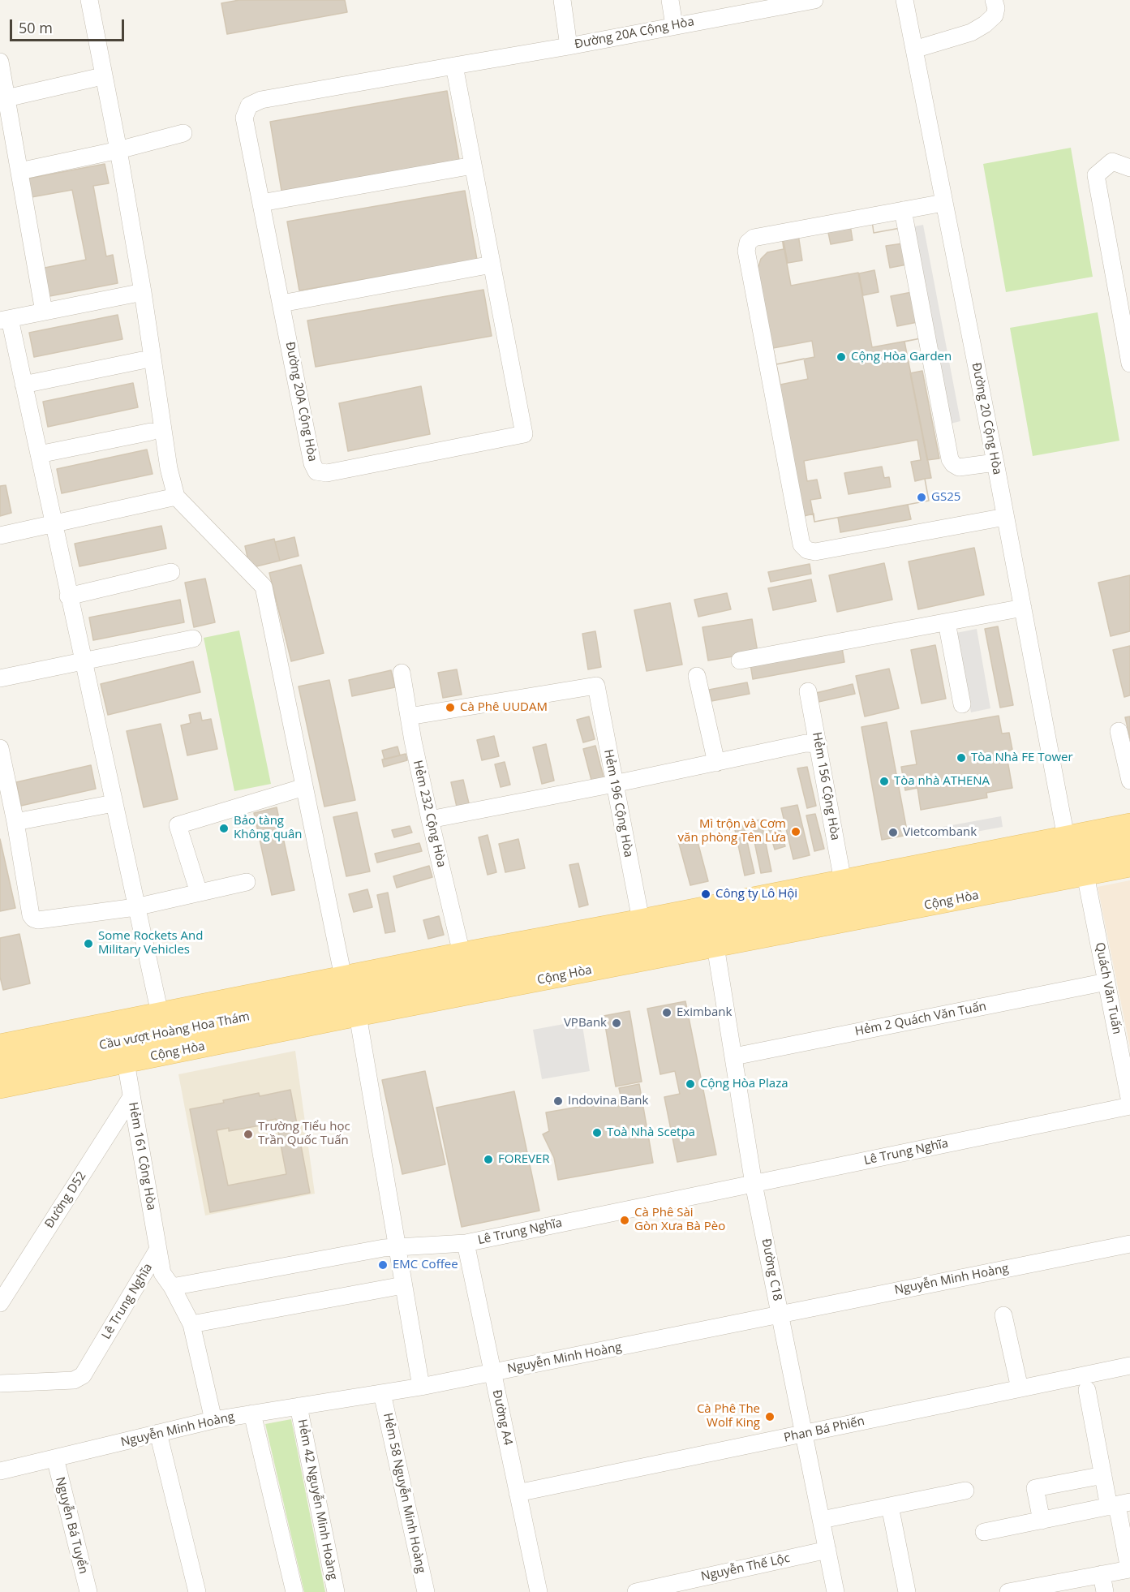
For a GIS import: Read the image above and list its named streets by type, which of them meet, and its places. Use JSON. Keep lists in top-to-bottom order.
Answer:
{
  "streets": {
    "main road": ["Cộng Hòa", "Cầu vượt Hoàng Hoa Thám"],
    "street": [
      "Đường 20A Cộng Hòa",
      "Đường 20 Cộng Hòa",
      "Hẻm 156 Cộng Hòa",
      "Hẻm 196 Cộng Hòa",
      "Hẻm 232 Cộng Hòa",
      "Quách Văn Tuấn",
      "Hẻm 2 Quách Văn Tuấn",
      "Lê Trung Nghĩa",
      "Hẻm 161 Cộng Hòa",
      "Đường D52",
      "Đường C18",
      "Nguyễn Minh Hoàng",
      "Đường A4",
      "Phan Bá Phiến",
      "Hẻm 58 Nguyễn Minh Hoàng",
      "Hẻm 42 Nguyễn Minh Hoàng",
      "Nguyễn Bá Tuyển",
      "Nguyễn Thế Lộc"
    ]
  },
  "crossings": [
    ["Đường 20 Cộng Hòa", "Cộng Hòa"],
    ["Hẻm 156 Cộng Hòa", "Cộng Hòa"],
    ["Hẻm 196 Cộng Hòa", "Hẻm 232 Cộng Hòa"],
    ["Hẻm 196 Cộng Hòa", "Cộng Hòa"],
    ["Hẻm 232 Cộng Hòa", "Cộng Hòa"],
    ["Cộng Hòa", "Quách Văn Tuấn"],
    ["Cộng Hòa", "Cầu vượt Hoàng Hoa Thám"],
    ["Cộng Hòa", "Hẻm 161 Cộng Hòa"],
    ["Cộng Hòa", "Đường C18"],
    ["Quách Văn Tuấn", "Hẻm 2 Quách Văn Tuấn"],
    ["Hẻm 2 Quách Văn Tuấn", "Đường C18"],
    ["Lê Trung Nghĩa", "Hẻm 161 Cộng Hòa"],
    ["Lê Trung Nghĩa", "Đường C18"],
    ["Lê Trung Nghĩa", "Đường A4"],
    ["Hẻm 161 Cộng Hòa", "Đường D52"],
    ["Đường C18", "Nguyễn Minh Hoàng"],
    ["Đường C18", "Phan Bá Phiến"],
    ["Đường C18", "Nguyễn Thế Lộc"],
    ["Nguyễn Minh Hoàng", "Đường A4"],
    ["Nguyễn Minh Hoàng", "Hẻm 58 Nguyễn Minh Hoàng"],
    ["Nguyễn Minh Hoàng", "Hẻm 42 Nguyễn Minh Hoàng"],
    ["Nguyễn Minh Hoàng", "Nguyễn Bá Tuyển"],
    ["Đường A4", "Phan Bá Phiến"]
  ],
  "places": [
    "Cộng Hòa Garden",
    "GS25",
    "Cà Phê UUDAM",
    "Tòa Nhà FE Tower",
    "Tòa nhà ATHENA",
    "Bảo tàng Không quân",
    "Mì trộn và Cơm văn phòng Tên Lửa",
    "Vietcombank",
    "Công ty Lô Hội",
    "Some Rockets And Military Vehicles",
    "Eximbank",
    "VPBank",
    "Cộng Hòa Plaza",
    "Indovina Bank",
    "Toà Nhà Scetpa",
    "Trường Tiểu học Trần Quốc Tuấn",
    "FOREVER",
    "Cà Phê Sài Gòn Xưa Bà Pèo",
    "EMC Coffee",
    "Cà Phê The Wolf King"
  ],
  "scale_bar": "50 m"
}
